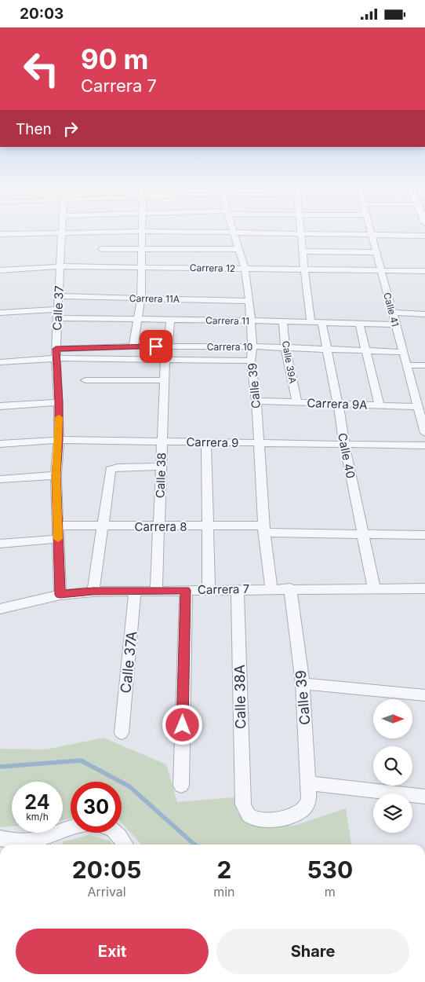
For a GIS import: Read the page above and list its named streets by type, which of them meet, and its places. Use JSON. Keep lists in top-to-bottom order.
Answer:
{
  "streets": {
    "street": [
      "Carrera 12",
      "Carrera 11A",
      "Calle 37",
      "Calle 41",
      "Carrera 11",
      "Carrera 10",
      "Calle 39A",
      "Calle 39",
      "Carrera 9A",
      "Carrera 9",
      "Calle 40",
      "Calle 38",
      "Carrera 8",
      "Carrera 7",
      "Calle 37A",
      "Calle 38A"
    ]
  },
  "crossings": [
    ["Carrera 12", "Calle 37"],
    ["Carrera 12", "Calle 41"],
    ["Carrera 12", "Calle 39"],
    ["Carrera 12", "Calle 40"],
    ["Carrera 11A", "Calle 37"],
    ["Carrera 11A", "Calle 39"],
    ["Calle 37", "Carrera 11"],
    ["Calle 37", "Carrera 10"],
    ["Calle 37", "Carrera 9"],
    ["Calle 37", "Carrera 8"],
    ["Calle 37", "Carrera 7"],
    ["Calle 41", "Carrera 11"],
    ["Calle 41", "Carrera 10"],
    ["Calle 41", "Carrera 9A"],
    ["Carrera 11", "Calle 39A"],
    ["Carrera 11", "Calle 39"],
    ["Carrera 11", "Calle 40"],
    ["Carrera 10", "Calle 39A"],
    ["Carrera 10", "Calle 39"],
    ["Carrera 10", "Calle 40"],
    ["Calle 39A", "Carrera 9A"],
    ["Calle 39", "Carrera 9A"],
    ["Calle 39", "Carrera 9"],
    ["Calle 39", "Carrera 8"],
    ["Calle 39", "Carrera 7"],
    ["Calle 39", "Calle 38A"],
    ["Carrera 9A", "Calle 40"],
    ["Carrera 9", "Calle 40"],
    ["Carrera 9", "Calle 38"],
    ["Calle 40", "Carrera 8"],
    ["Calle 40", "Carrera 7"],
    ["Calle 38", "Carrera 8"],
    ["Calle 38", "Carrera 7"],
    ["Carrera 7", "Calle 37A"],
    ["Carrera 7", "Calle 38A"]
  ],
  "north": "right",
  "page": {
    "status": "20:03",
    "turn": ["90 m", "Carrera 7"],
    "then": "Then",
    "speed": "24 km/h",
    "limit": "30",
    "eta": [
      "20:05",
      "Arrival",
      "2",
      "min",
      "530",
      "m"
    ],
    "buttons": ["Exit", "Share"]
  }
}
